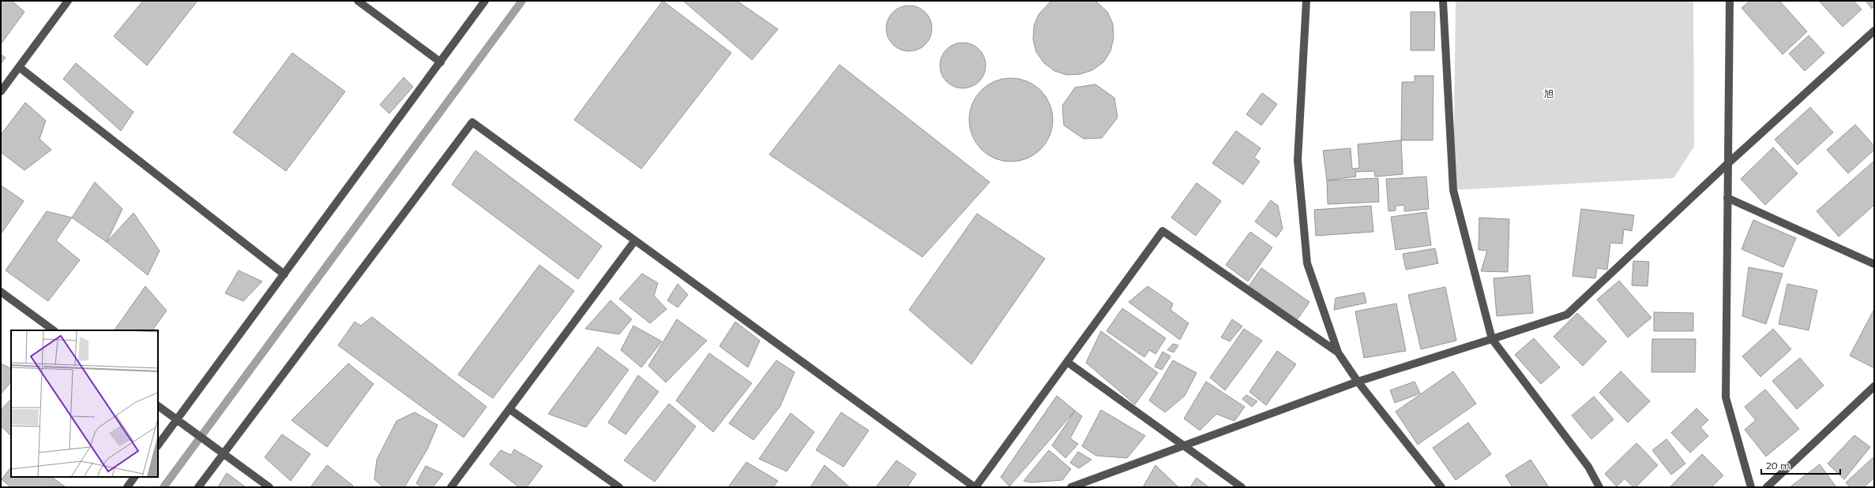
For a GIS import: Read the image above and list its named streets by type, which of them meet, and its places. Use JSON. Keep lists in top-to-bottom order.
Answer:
{
  "parks": ["旭"],
  "scale_bar": "20 m"
}
